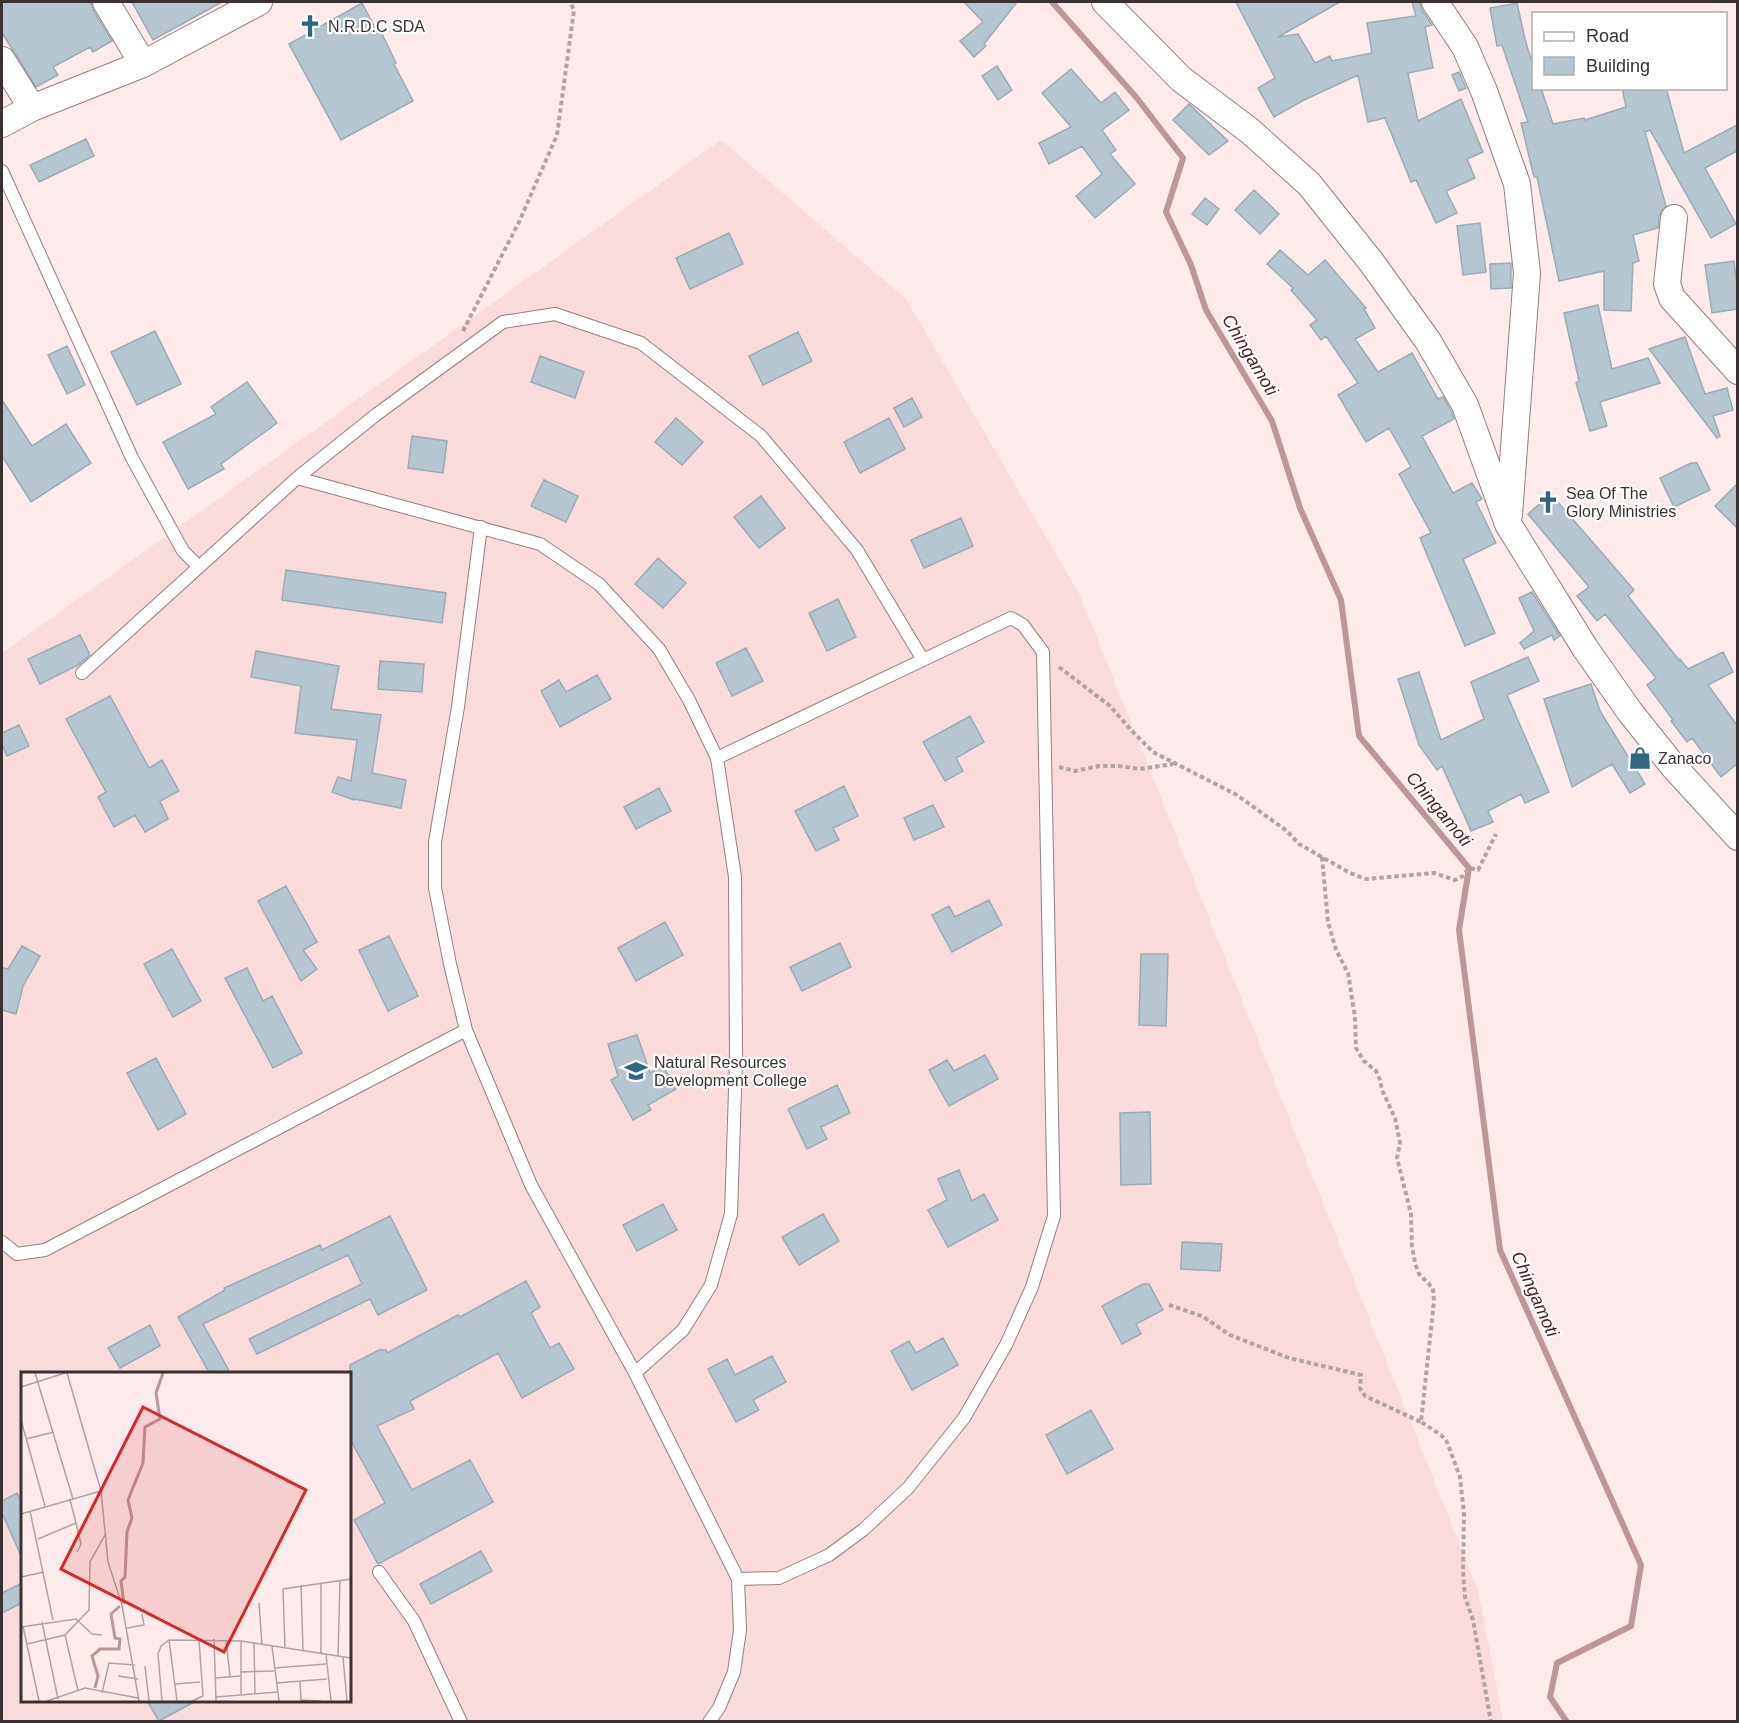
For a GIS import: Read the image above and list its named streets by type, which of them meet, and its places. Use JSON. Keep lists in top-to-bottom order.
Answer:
{
  "water": ["Chingamoti"],
  "places": {
    "church": ["N.R.D.C SDA", "Sea Of The Glory Ministries"],
    "shop": ["Zanaco"],
    "school or university": ["Natural Resources Development College"]
  },
  "legend": ["Road", "Building"]
}
